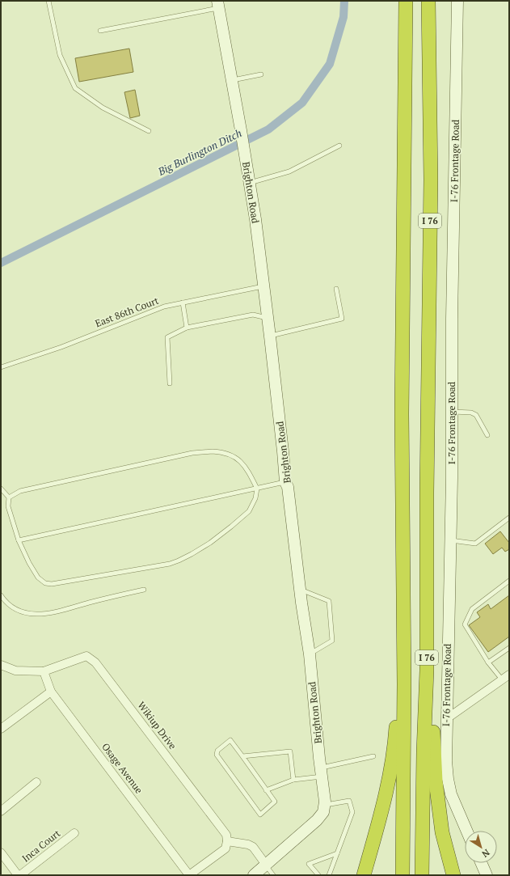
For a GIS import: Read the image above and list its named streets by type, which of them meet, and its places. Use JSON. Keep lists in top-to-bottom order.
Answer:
{
  "streets": {
    "highway": ["I 76"],
    "street": [
      "I-76 Frontage Road",
      "Brighton Road",
      "Wikiup Drive",
      "Osage Avenue",
      "Inca Court"
    ],
    "lane": ["East 86th Court"]
  },
  "crossings": [
    ["Brighton Road", "East 86th Court"],
    ["Wikiup Drive", "Osage Avenue"]
  ],
  "water": ["Big Burlington Ditch"],
  "north": "bottom right"
}
